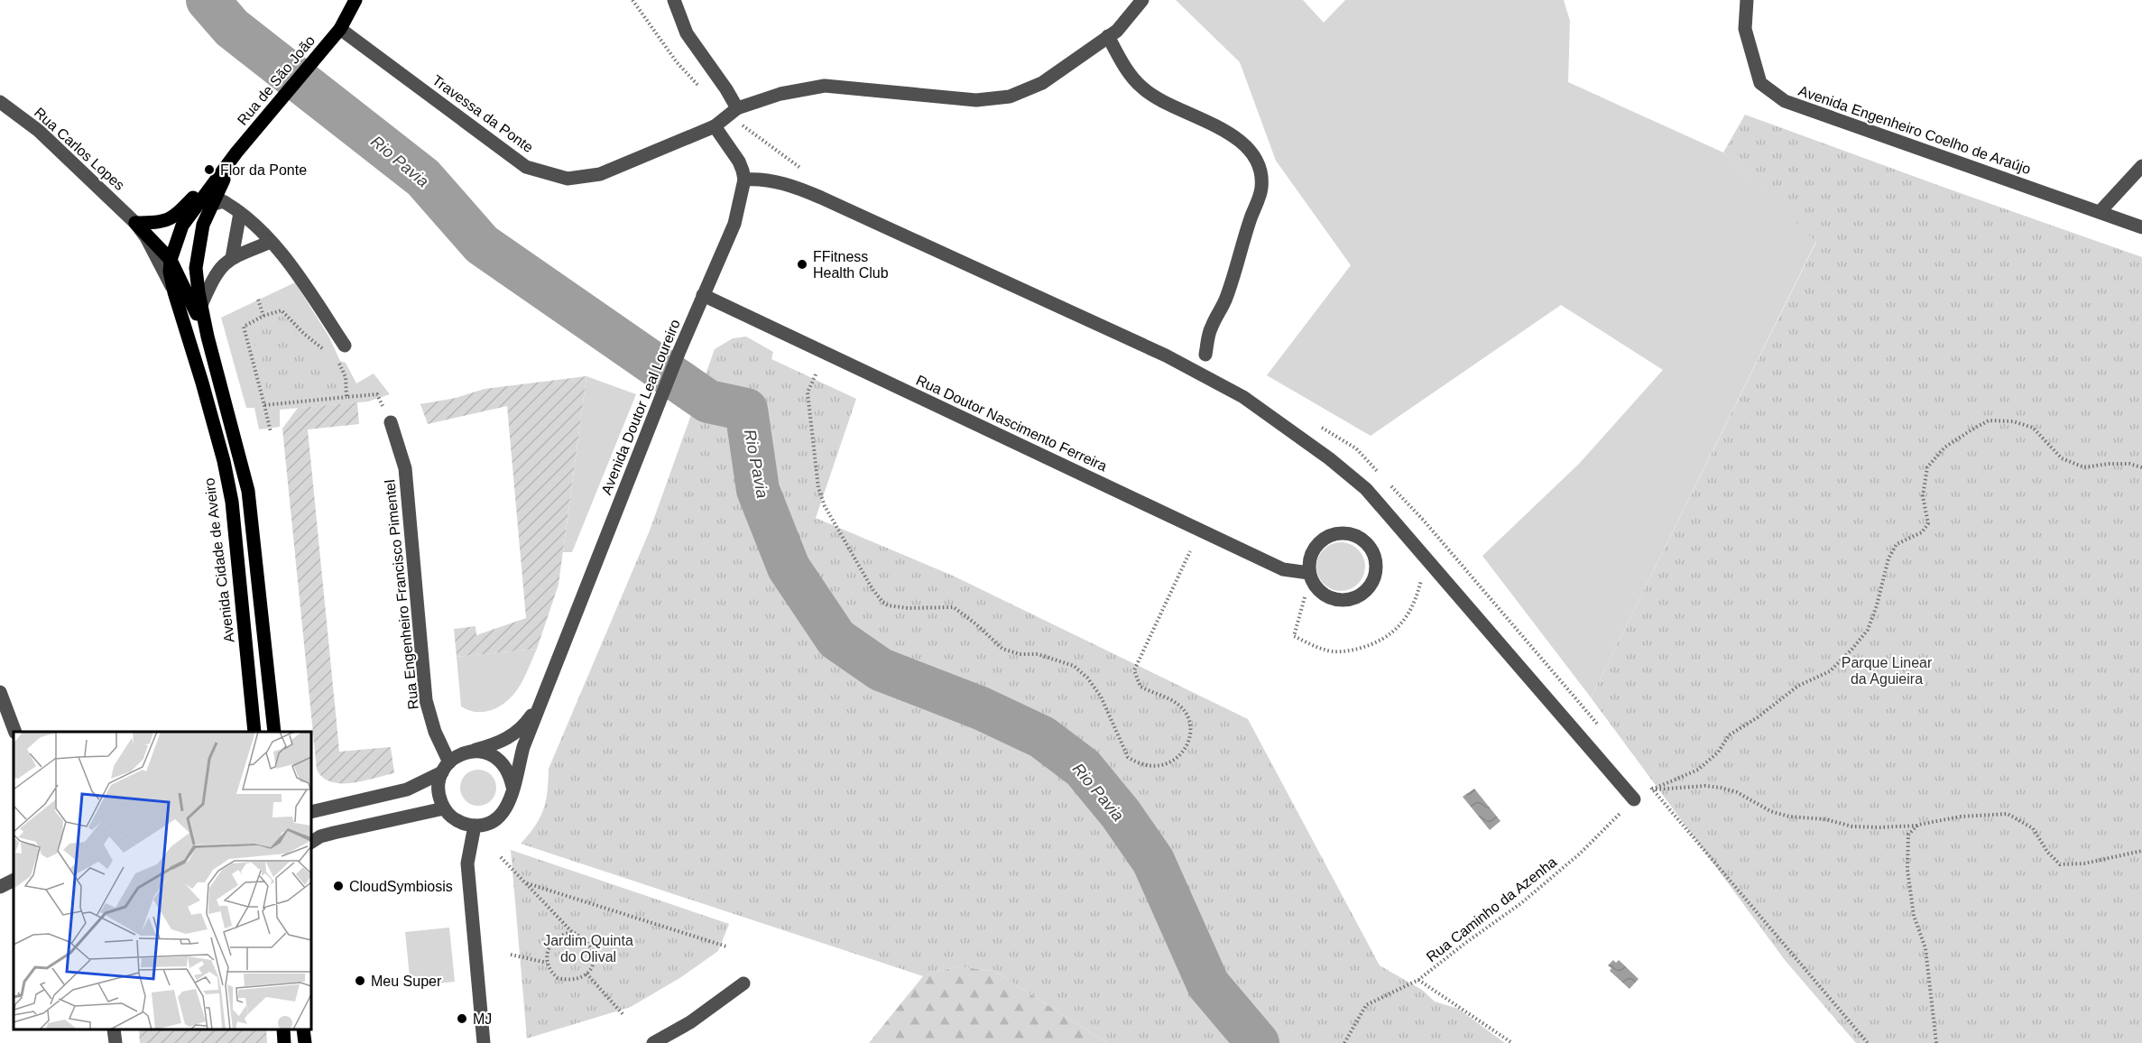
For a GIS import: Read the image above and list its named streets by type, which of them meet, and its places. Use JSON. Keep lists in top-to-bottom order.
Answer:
{
  "streets": {
    "main road": ["Rua de São João", "Avenida Cidade de Aveiro"],
    "street": [
      "Travessa da Ponte",
      "Avenida Engenheiro Coelho de Araújo",
      "Rua Carlos Lopes",
      "Avenida Doutor Leal Loureiro",
      "Rua Doutor Nascimento Ferreira",
      "Rua Engenheiro Francisco Pimentel"
    ],
    "path": ["Rua Caminho da Azenha"]
  },
  "crossings": [
    ["Rua de São João", "Travessa da Ponte"],
    ["Rua de São João", "Avenida Cidade de Aveiro"],
    ["Rua Carlos Lopes", "Avenida Cidade de Aveiro"],
    ["Avenida Doutor Leal Loureiro", "Rua Doutor Nascimento Ferreira"],
    ["Avenida Doutor Leal Loureiro", "Rua Engenheiro Francisco Pimentel"]
  ],
  "water": ["Rio Pavia"],
  "parks": ["Parque Linear da Aguieira", "Jardim Quinta do Olival"],
  "places": [
    "Flor da Ponte",
    "FFitness Health Club",
    "CloudSymbiosis",
    "Meu Super",
    "MJ"
  ]
}
